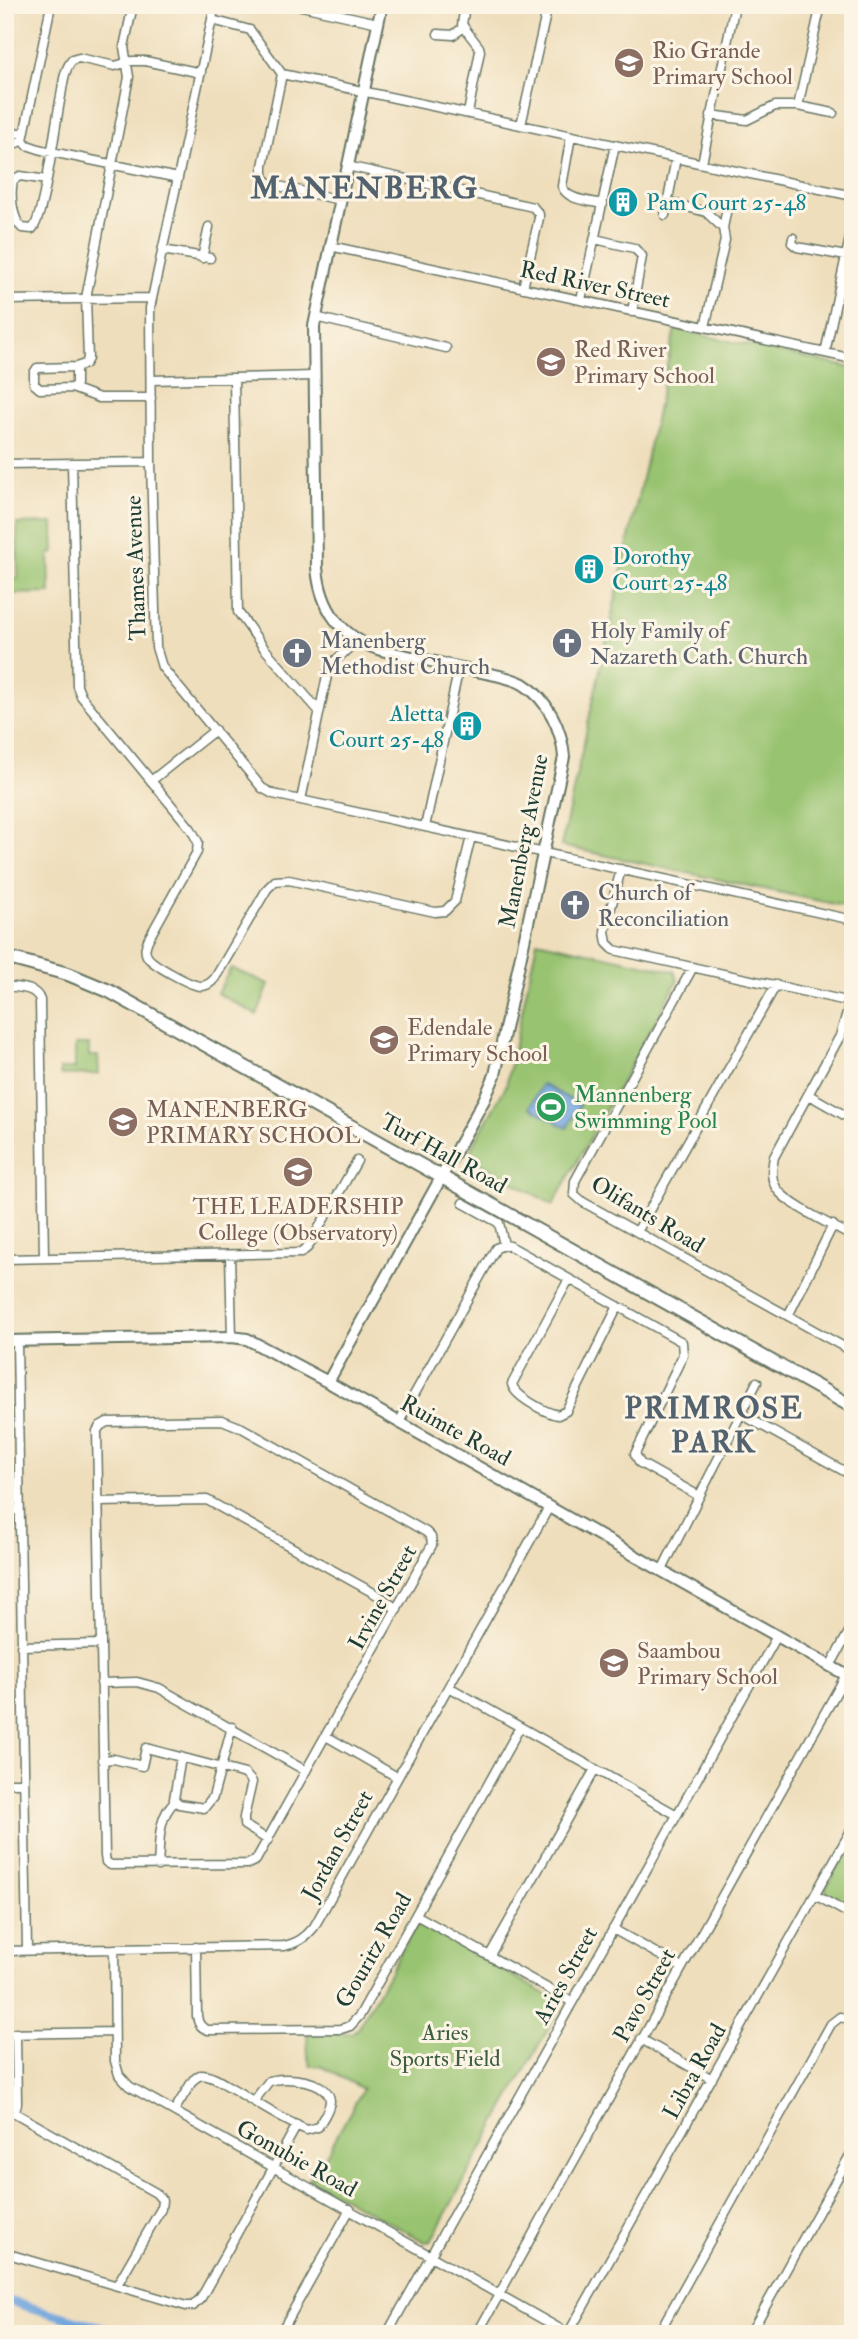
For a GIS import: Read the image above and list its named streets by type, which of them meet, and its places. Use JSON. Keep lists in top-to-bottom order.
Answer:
{
  "streets": {
    "main road": ["Turf Hall Road"],
    "street": [
      "Red River Street",
      "Thames Avenue",
      "Manenberg Avenue",
      "Olifants Road",
      "Ruimte Road",
      "Irvine Street",
      "Jordan Street",
      "Gouritz Road",
      "Aries Street",
      "Pavo Street",
      "Libra Road",
      "Gonubie Road"
    ]
  },
  "crossings": [
    ["Red River Street", "Manenberg Avenue"],
    ["Thames Avenue", "Manenberg Avenue"],
    ["Manenberg Avenue", "Turf Hall Road"],
    ["Manenberg Avenue", "Ruimte Road"],
    ["Ruimte Road", "Jordan Street"],
    ["Ruimte Road", "Aries Street"],
    ["Ruimte Road", "Pavo Street"],
    ["Jordan Street", "Gouritz Road"],
    ["Jordan Street", "Gonubie Road"],
    ["Aries Street", "Gonubie Road"],
    ["Pavo Street", "Gonubie Road"],
    ["Libra Road", "Gonubie Road"]
  ],
  "districts": ["MANENBERG", "PRIMROSE PARK"],
  "parks": ["Aries Sports Field"],
  "places": {
    "school or university": [
      "Rio Grande Primary School",
      "Red River Primary School",
      "Edendale Primary School",
      "MANENBERG PRIMARY SCHOOL",
      "THE LEADERSHIP College (Observatory)",
      "Saambou Primary School"
    ],
    "building": ["Pam Court 25-48", "Dorothy Court 25-48", "Aletta Court 25-48"],
    "church": ["Holy Family of Nazareth Cath. Church", "Manenberg Methodist Church", "Church of Reconciliation"],
    "sports": ["Mannenberg Swimming Pool"]
  }
}
